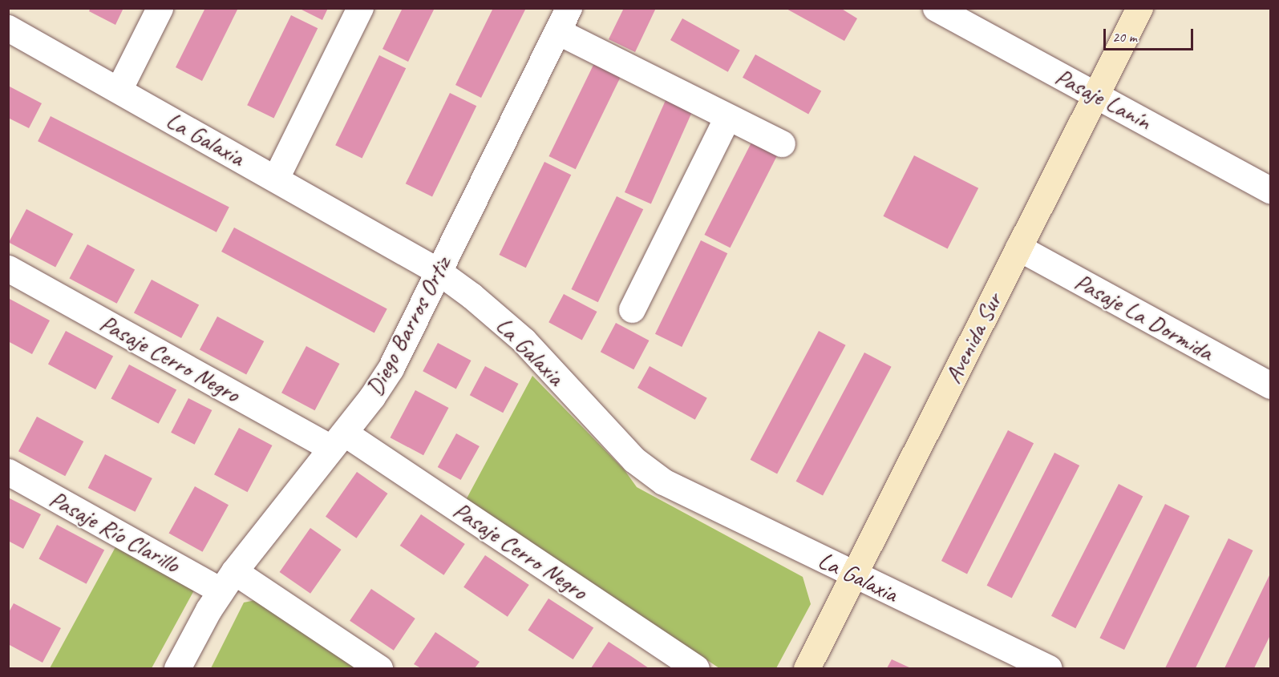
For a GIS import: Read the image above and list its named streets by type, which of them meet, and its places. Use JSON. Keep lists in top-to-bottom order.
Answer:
{
  "streets": {
    "street": [
      "Pasaje Lanín",
      "La Galaxia",
      "Pasaje La Dormida",
      "Diego Barros Ortiz",
      "Avenida Sur",
      "Pasaje Cerro Negro",
      "Pasaje Río Clarillo"
    ]
  },
  "crossings": [
    ["Pasaje Lanín", "Avenida Sur"],
    ["La Galaxia", "Diego Barros Ortiz"],
    ["La Galaxia", "Avenida Sur"],
    ["Pasaje La Dormida", "Avenida Sur"],
    ["Diego Barros Ortiz", "Pasaje Cerro Negro"],
    ["Diego Barros Ortiz", "Pasaje Río Clarillo"]
  ],
  "scale_bar": "20 m"
}
